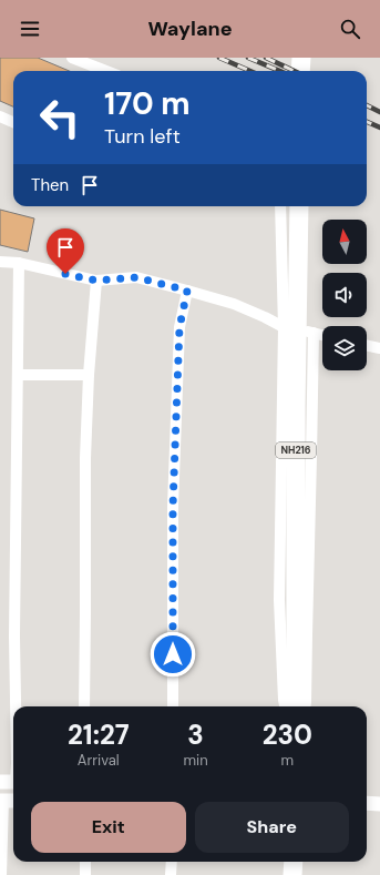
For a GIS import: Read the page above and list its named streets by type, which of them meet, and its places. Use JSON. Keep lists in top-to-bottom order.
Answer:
{
  "streets": {
    "highway": ["NH216"]
  },
  "north": "top",
  "page": {
    "header": "Waylane",
    "turn": ["170 m", "Turn left"],
    "then": "Then",
    "eta": [
      "21:27",
      "Arrival",
      "3",
      "min",
      "230",
      "m"
    ],
    "buttons": ["Exit", "Share"]
  }
}
